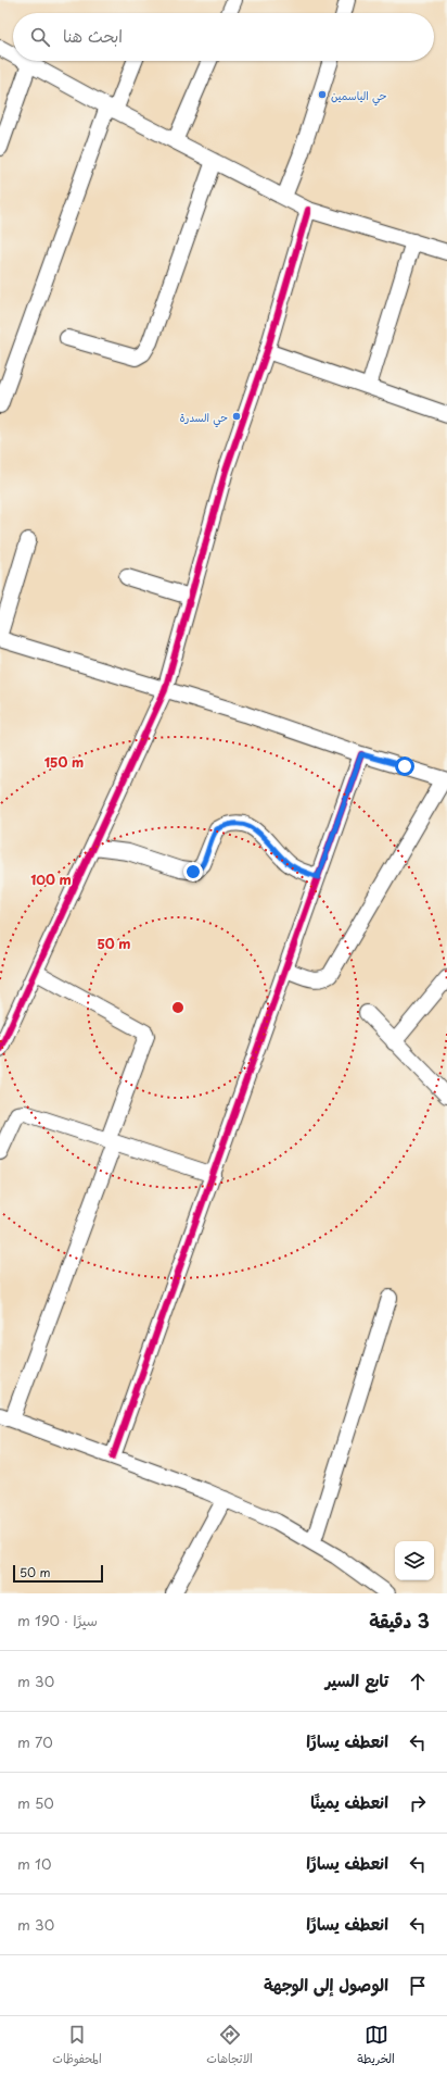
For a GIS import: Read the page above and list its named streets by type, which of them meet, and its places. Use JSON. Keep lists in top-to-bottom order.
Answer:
{
  "places": ["حي الياسمين", "حي السدرة"],
  "scale_bar": "50 m",
  "page": {
    "search": "ابحث هنا",
    "scale": "50 m",
    "heading": ["3 دقيقة", "سيرًا · 190 m"],
    "list": [
      ["تابع السير", "30 m"],
      ["انعطف يسارًا", "70 m"],
      ["انعطف يمينًا", "50 m"],
      ["انعطف يسارًا", "10 m"],
      ["انعطف يسارًا", "30 m"],
      "الوصول إلى الوجهة"
    ],
    "nav": ["الخريطة", "الاتجاهات", "المحفوظات"]
  },
  "rings": ["150 m", "100 m", "50 m"]
}
